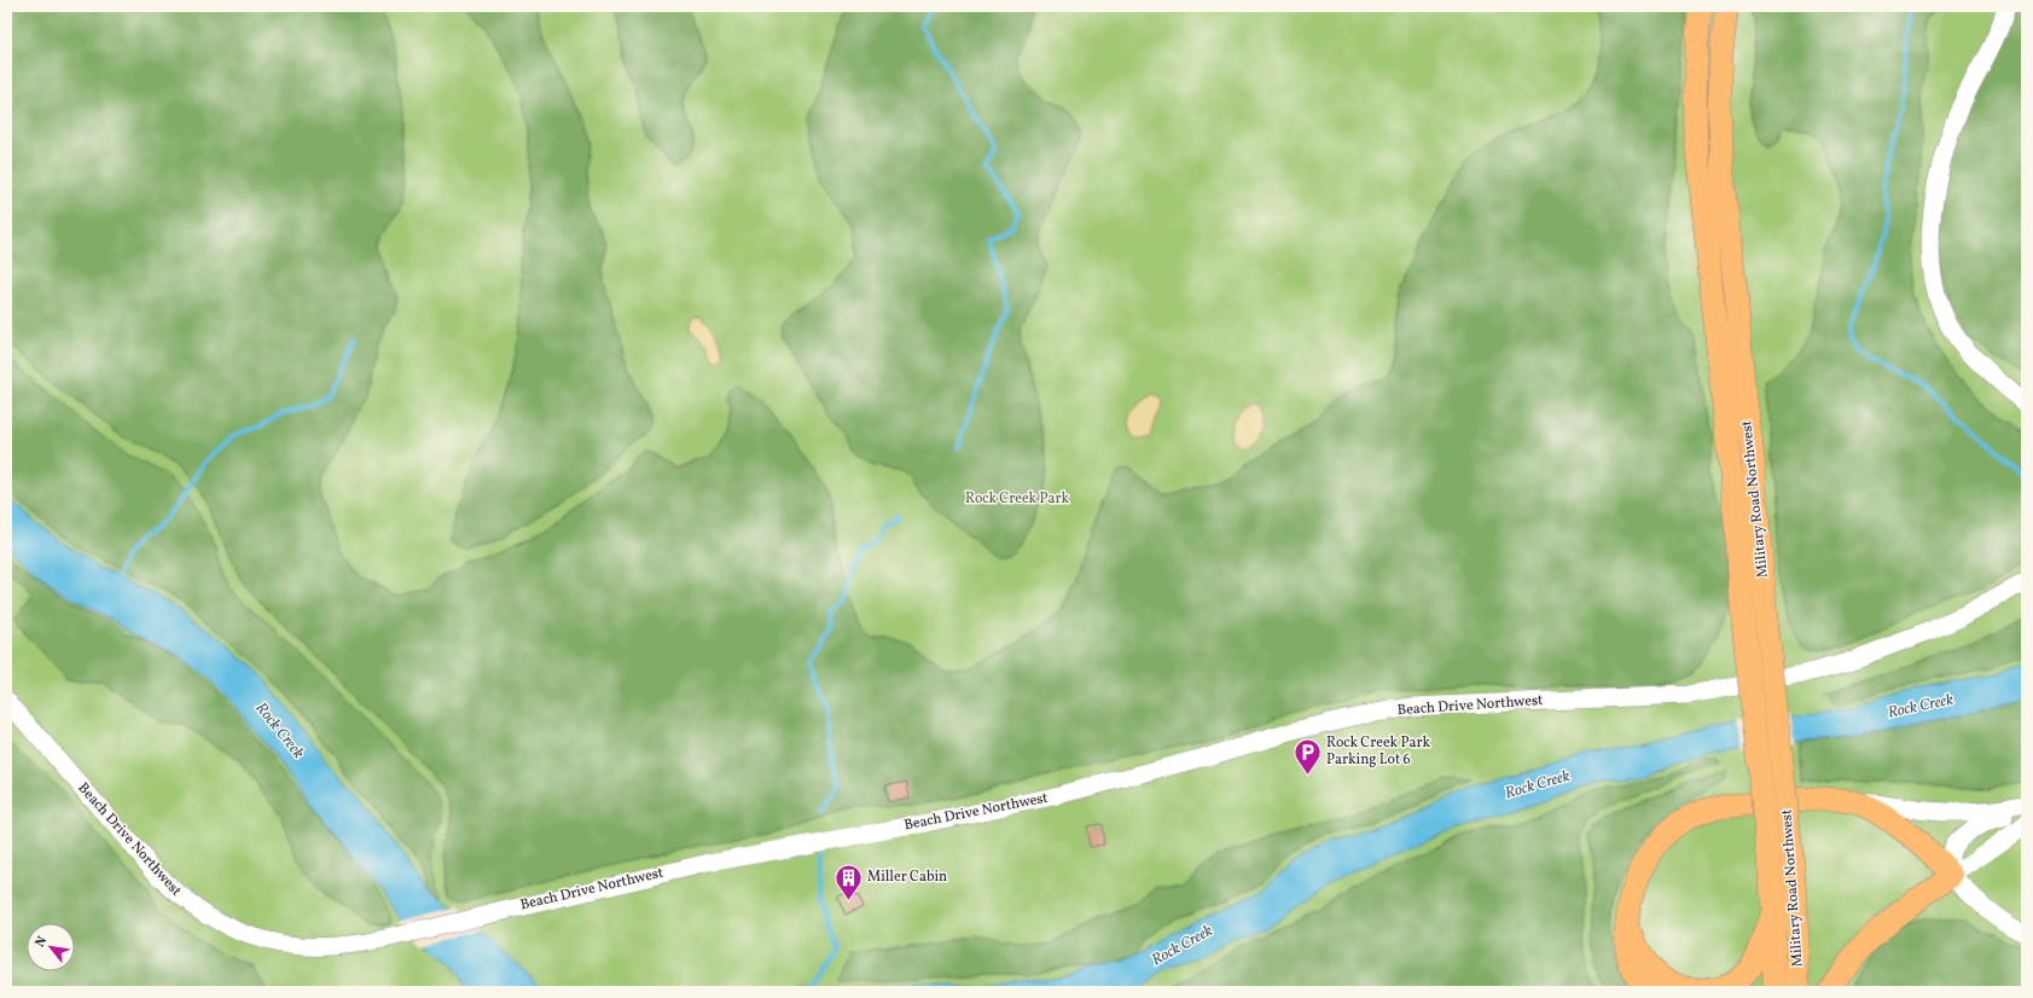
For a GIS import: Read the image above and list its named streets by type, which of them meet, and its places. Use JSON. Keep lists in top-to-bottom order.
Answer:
{
  "streets": {
    "main road": ["Military Road Northwest"],
    "street": ["Beach Drive Northwest"]
  },
  "water": ["Rock Creek"],
  "parks": ["Rock Creek Park"],
  "places": {
    "parking": ["Rock Creek Park Parking Lot 6"],
    "building": ["Miller Cabin"]
  },
  "north": "top left"
}
